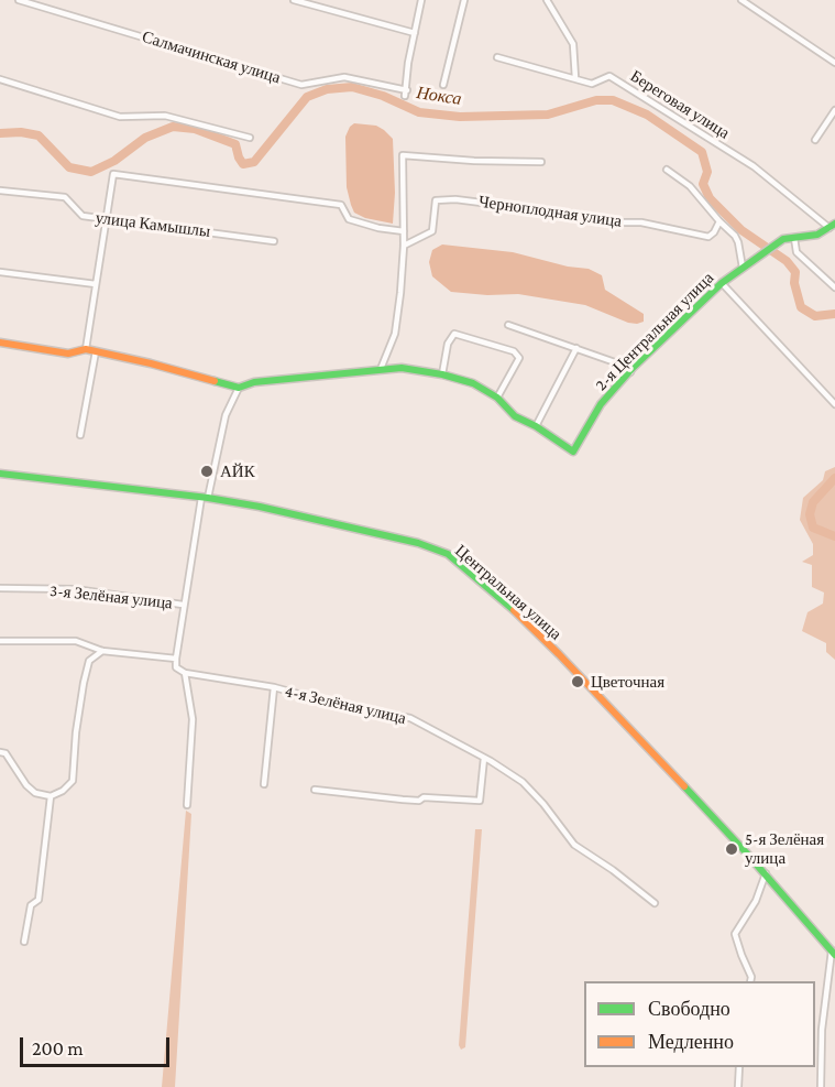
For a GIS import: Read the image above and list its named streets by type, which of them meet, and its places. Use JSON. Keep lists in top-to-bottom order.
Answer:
{
  "streets": {
    "street": [
      "Салмачинская улица",
      "Береговая улица",
      "Черноплодная улица",
      "улица Камышлы",
      "2-я Центральная улица",
      "Центральная улица",
      "3-я Зелёная улица",
      "4-я Зелёная улица"
    ]
  },
  "crossings": [
    ["2-я Центральная улица", "3-я Зелёная улица"],
    ["Центральная улица", "3-я Зелёная улица"]
  ],
  "water": ["Нокса"],
  "places": ["АЙК", "Цветочная", "5-я Зелёная улица"],
  "legend": ["Свободно", "Медленно"],
  "scale_bar": "200 m"
}
